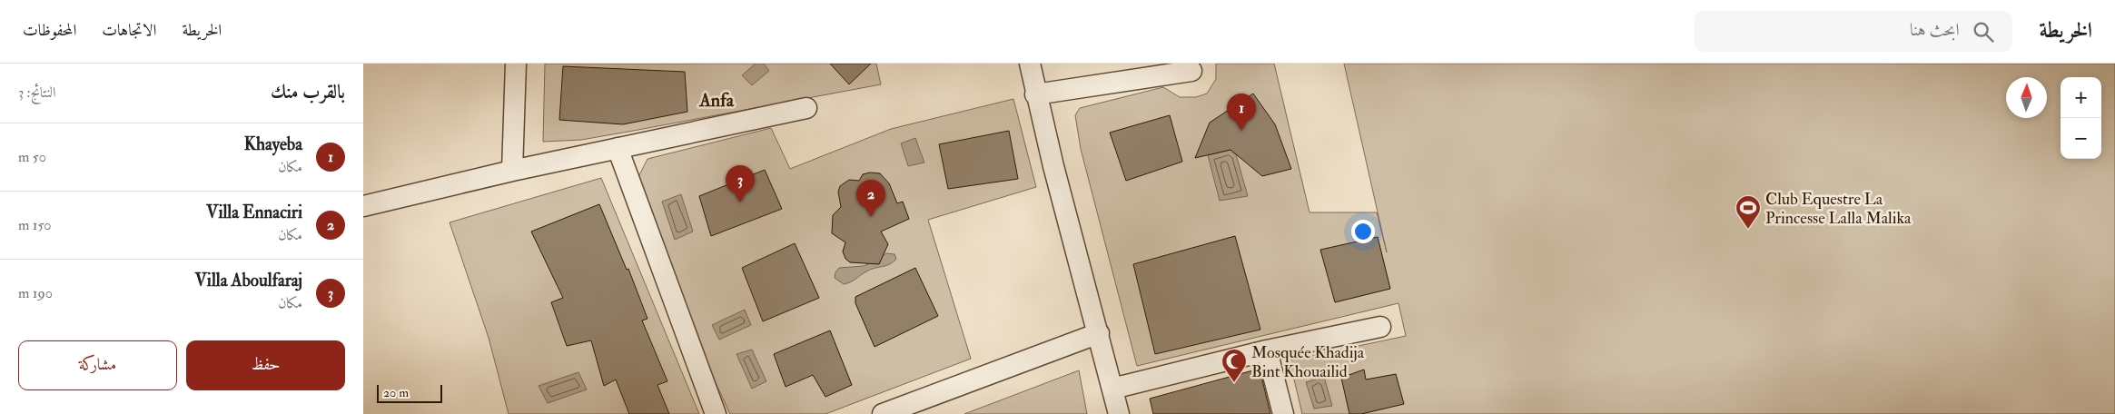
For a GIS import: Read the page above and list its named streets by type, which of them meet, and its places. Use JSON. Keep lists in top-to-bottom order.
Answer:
{
  "districts": ["Anfa"],
  "places": {
    "sports": ["Club Equestre La Princesse Lalla Malika"],
    "mosque": ["Mosquée Khadija Bint Khouailid"]
  },
  "scale_bar": "20 m",
  "north": "top",
  "page": {
    "header": "الخريطة",
    "search": "ابحث هنا",
    "nav": ["الخريطة", "الاتجاهات", "المحفوظات"],
    "heading": ["بالقرب منك", "النتائج: 3"],
    "map_buttons": ["+", "−"],
    "pins": ["1", "3", "2"],
    "list": [
      {
        "mark": "1",
        "name": "Khayeba",
        "note": "مكان",
        "value": "50 m"
      },
      {
        "mark": "2",
        "name": "Villa Ennaciri",
        "note": "مكان",
        "value": "150 m"
      },
      {
        "mark": "3",
        "name": "Villa Aboulfaraj",
        "note": "مكان",
        "value": "190 m"
      }
    ],
    "buttons": ["حفظ", "مشاركة"],
    "scale": "20 m"
  }
}
